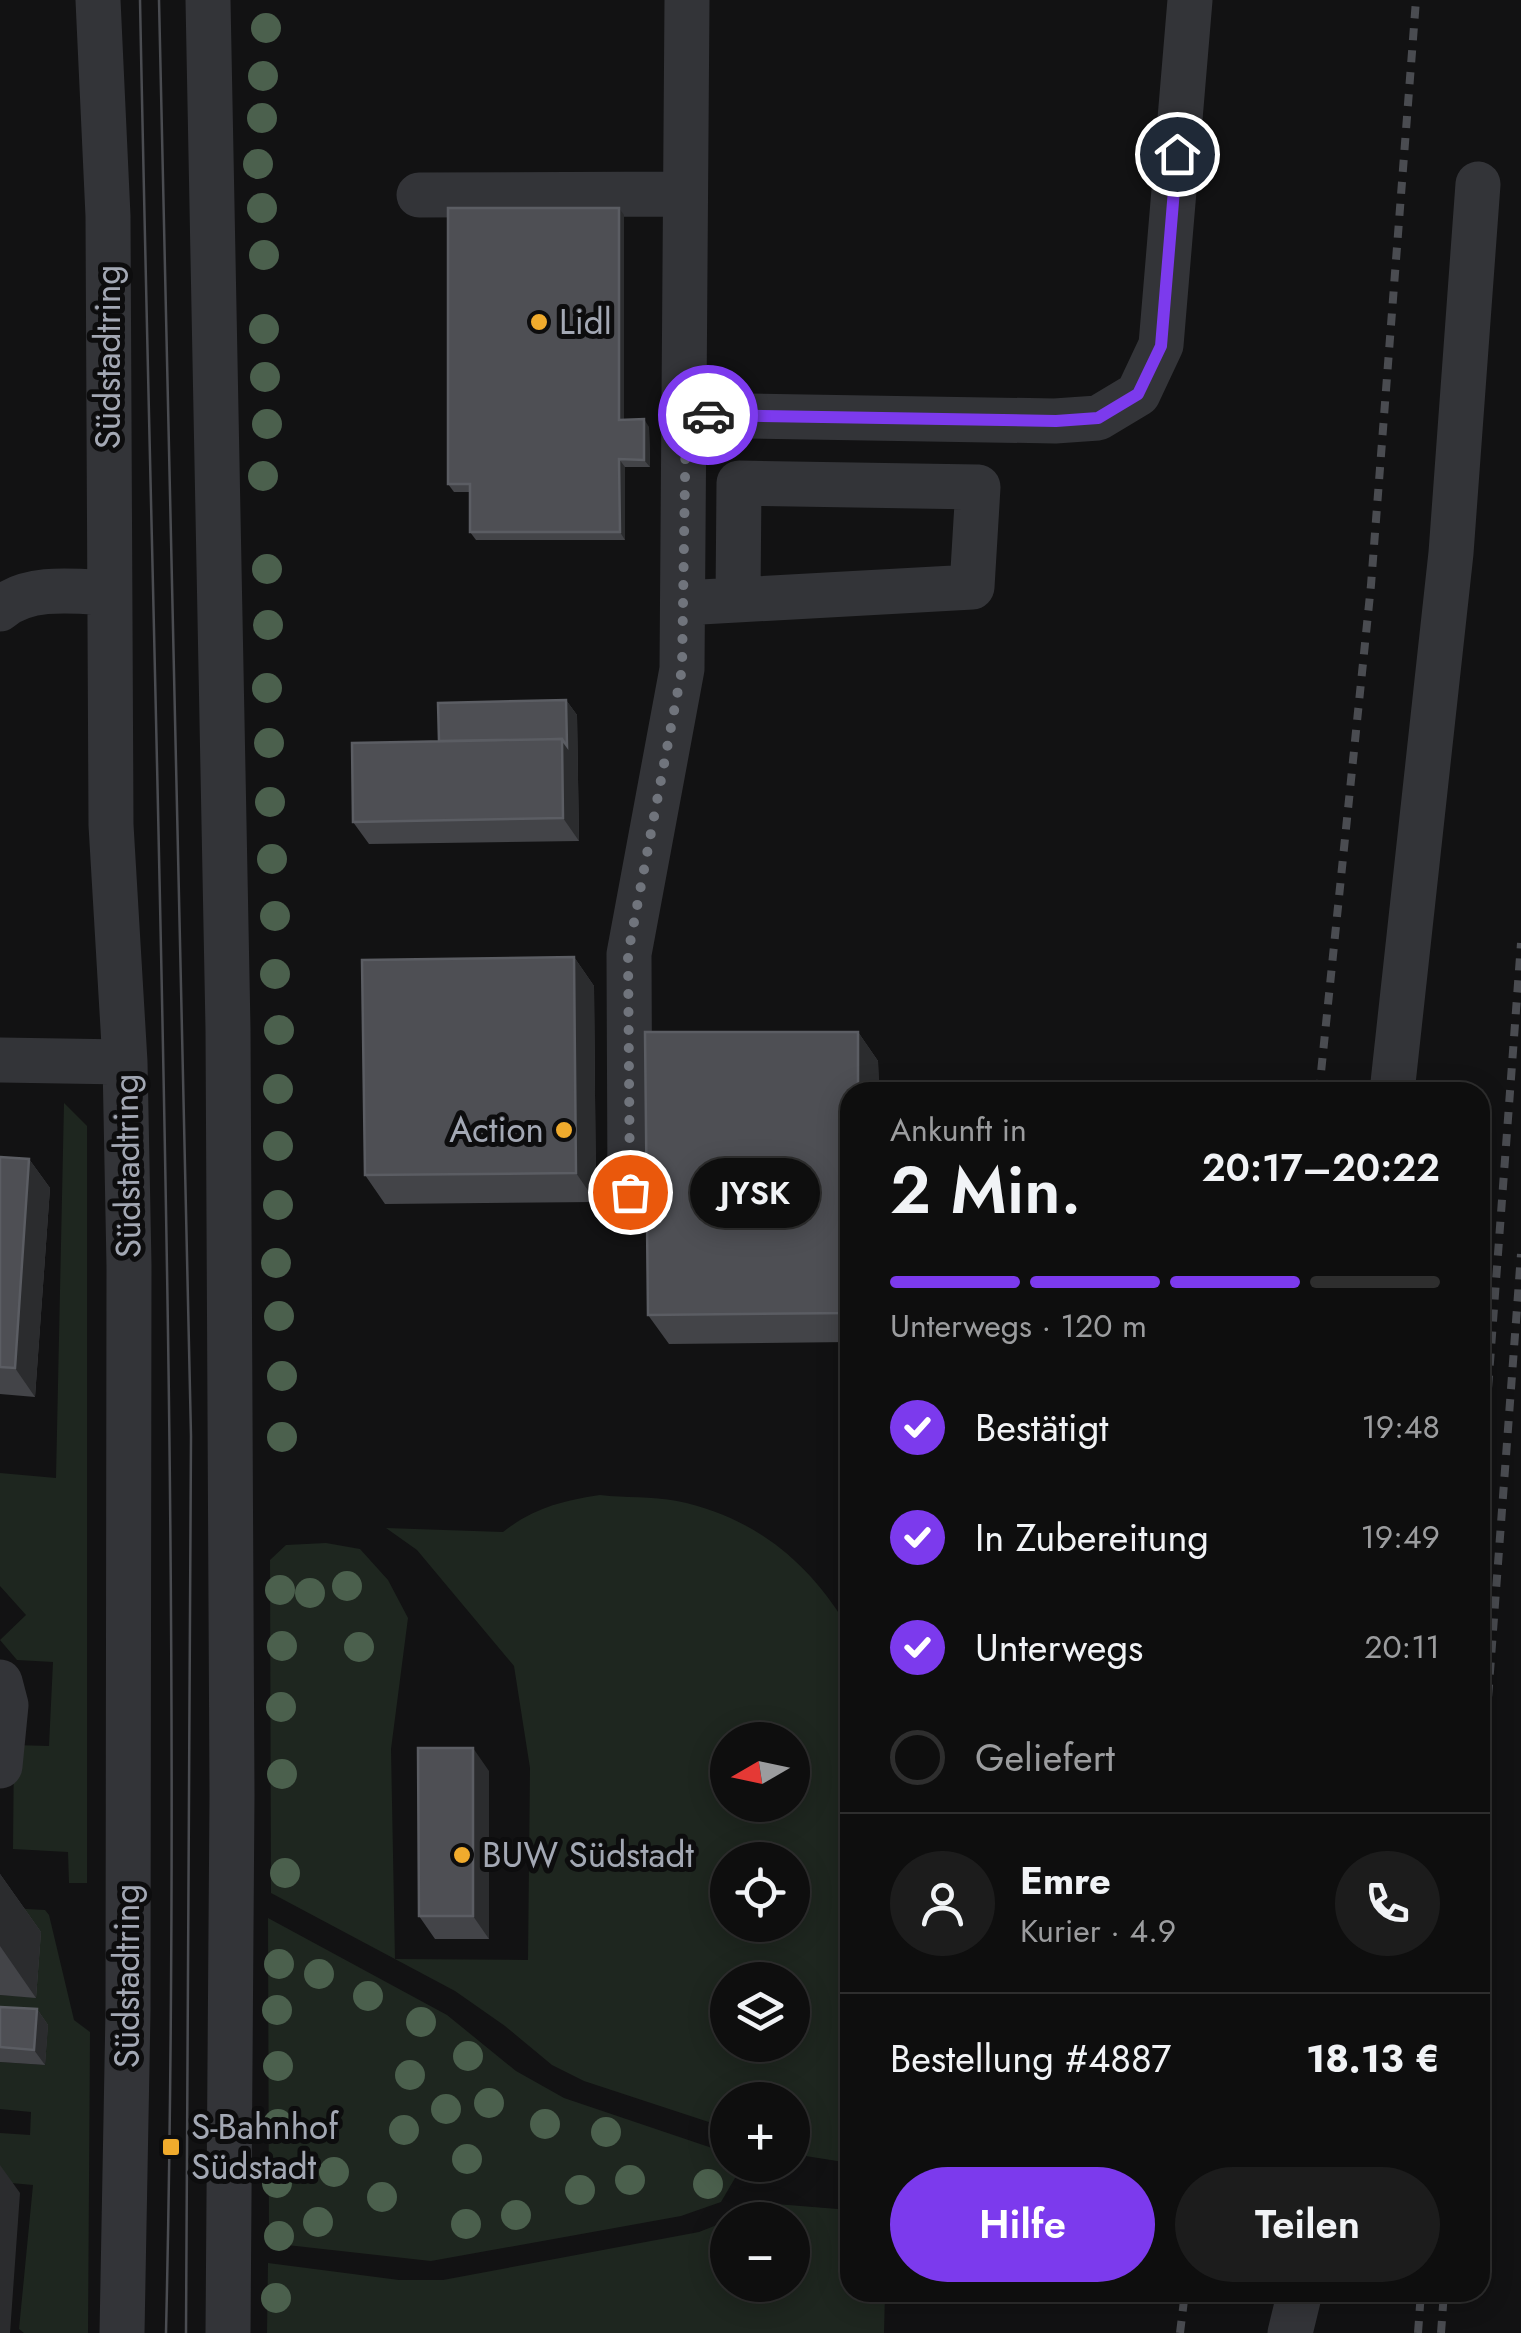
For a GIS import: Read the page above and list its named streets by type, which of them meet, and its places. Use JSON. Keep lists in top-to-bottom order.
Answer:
{
  "streets": {
    "street": ["Südstadtring"]
  },
  "places": {
    "other": [
      "Lidl",
      "Action",
      "JYSK",
      "BUW Südstadt"
    ],
    "transit": ["S-Bahnhof Südstadt"]
  },
  "north": "left",
  "page": {
    "heading": ["2 Min.", "Ankunft in", "20:17–20:22"],
    "panel": [
      "Emre",
      "Kurier · 4.9",
      "Bestellung #4887",
      "18.13 €"
    ],
    "bubble": "JYSK",
    "bar": "Unterwegs · 120 m",
    "list": [
      ["Bestätigt", "19:48"],
      ["In Zubereitung", "19:49"],
      ["Unterwegs", "20:11"],
      "Geliefert"
    ],
    "map_buttons": ["+", "−"],
    "buttons": ["Hilfe", "Teilen"]
  }
}
